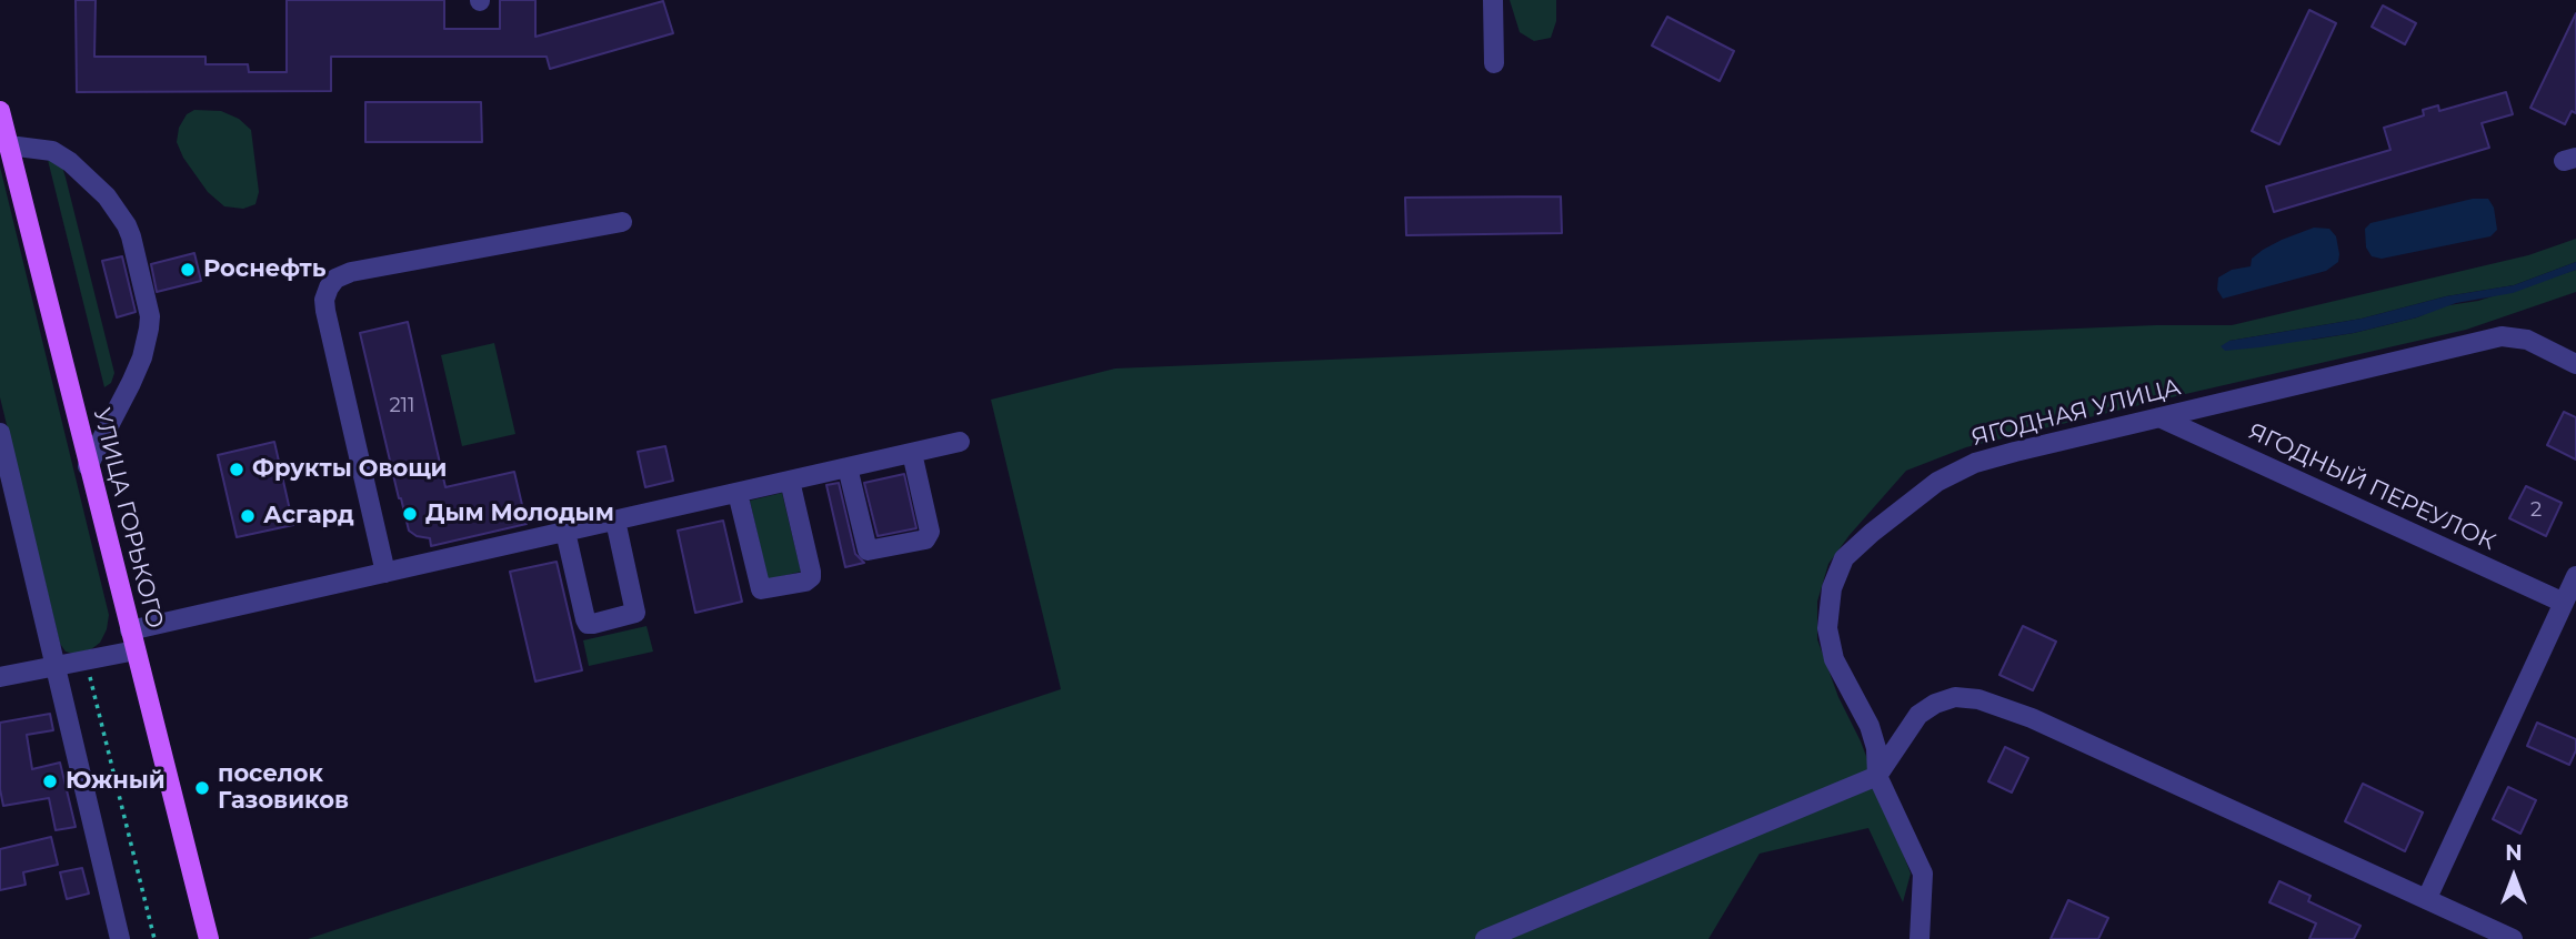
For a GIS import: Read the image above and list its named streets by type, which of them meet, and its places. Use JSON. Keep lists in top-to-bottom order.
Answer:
{
  "streets": {
    "main road": ["УЛИЦА ГОРЬКОГО"],
    "street": ["ЯГОДНАЯ УЛИЦА", "ЯГОДНЫЙ ПЕРЕУЛОК"]
  },
  "crossings": [
    ["ЯГОДНАЯ УЛИЦА", "ЯГОДНЫЙ ПЕРЕУЛОК"]
  ],
  "places": [
    "Роснефть",
    "Фрукты Овощи",
    "Дым Молодым",
    "Асгард",
    "Южный",
    "поселок Газовиков"
  ],
  "house_numbers": ["211", "2"],
  "north": "top"
}
